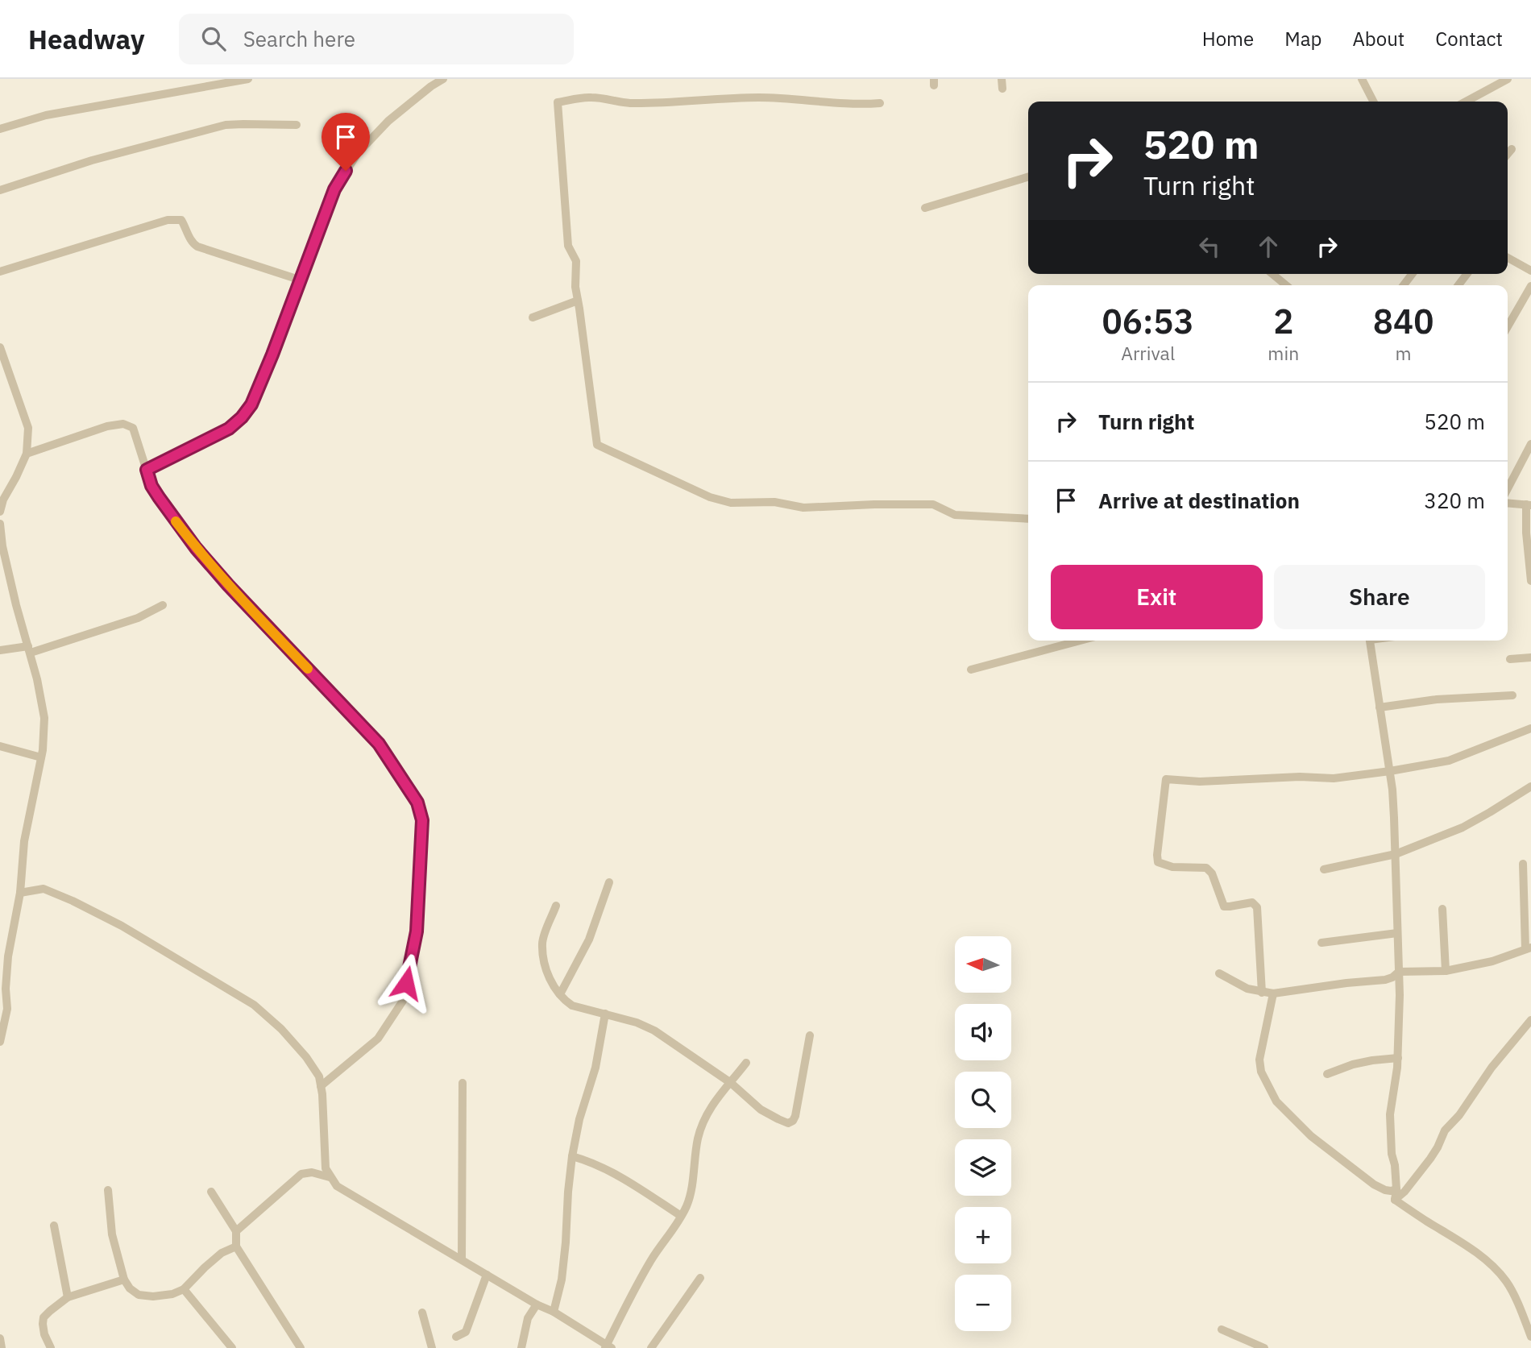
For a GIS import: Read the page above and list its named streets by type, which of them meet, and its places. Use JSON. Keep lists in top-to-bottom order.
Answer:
{
  "north": "left",
  "page": {
    "header": "Headway",
    "search": "Search here",
    "nav": [
      "Home",
      "Map",
      "About",
      "Contact"
    ],
    "turn": ["520 m", "Turn right"],
    "eta": [
      "06:53",
      "Arrival",
      "2",
      "min",
      "840",
      "m"
    ],
    "list": [
      {
        "name": "Turn right",
        "value": "520 m"
      },
      {
        "name": "Arrive at destination",
        "value": "320 m"
      }
    ],
    "buttons": ["Exit", "Share"],
    "map_buttons": ["+", "−"]
  }
}
